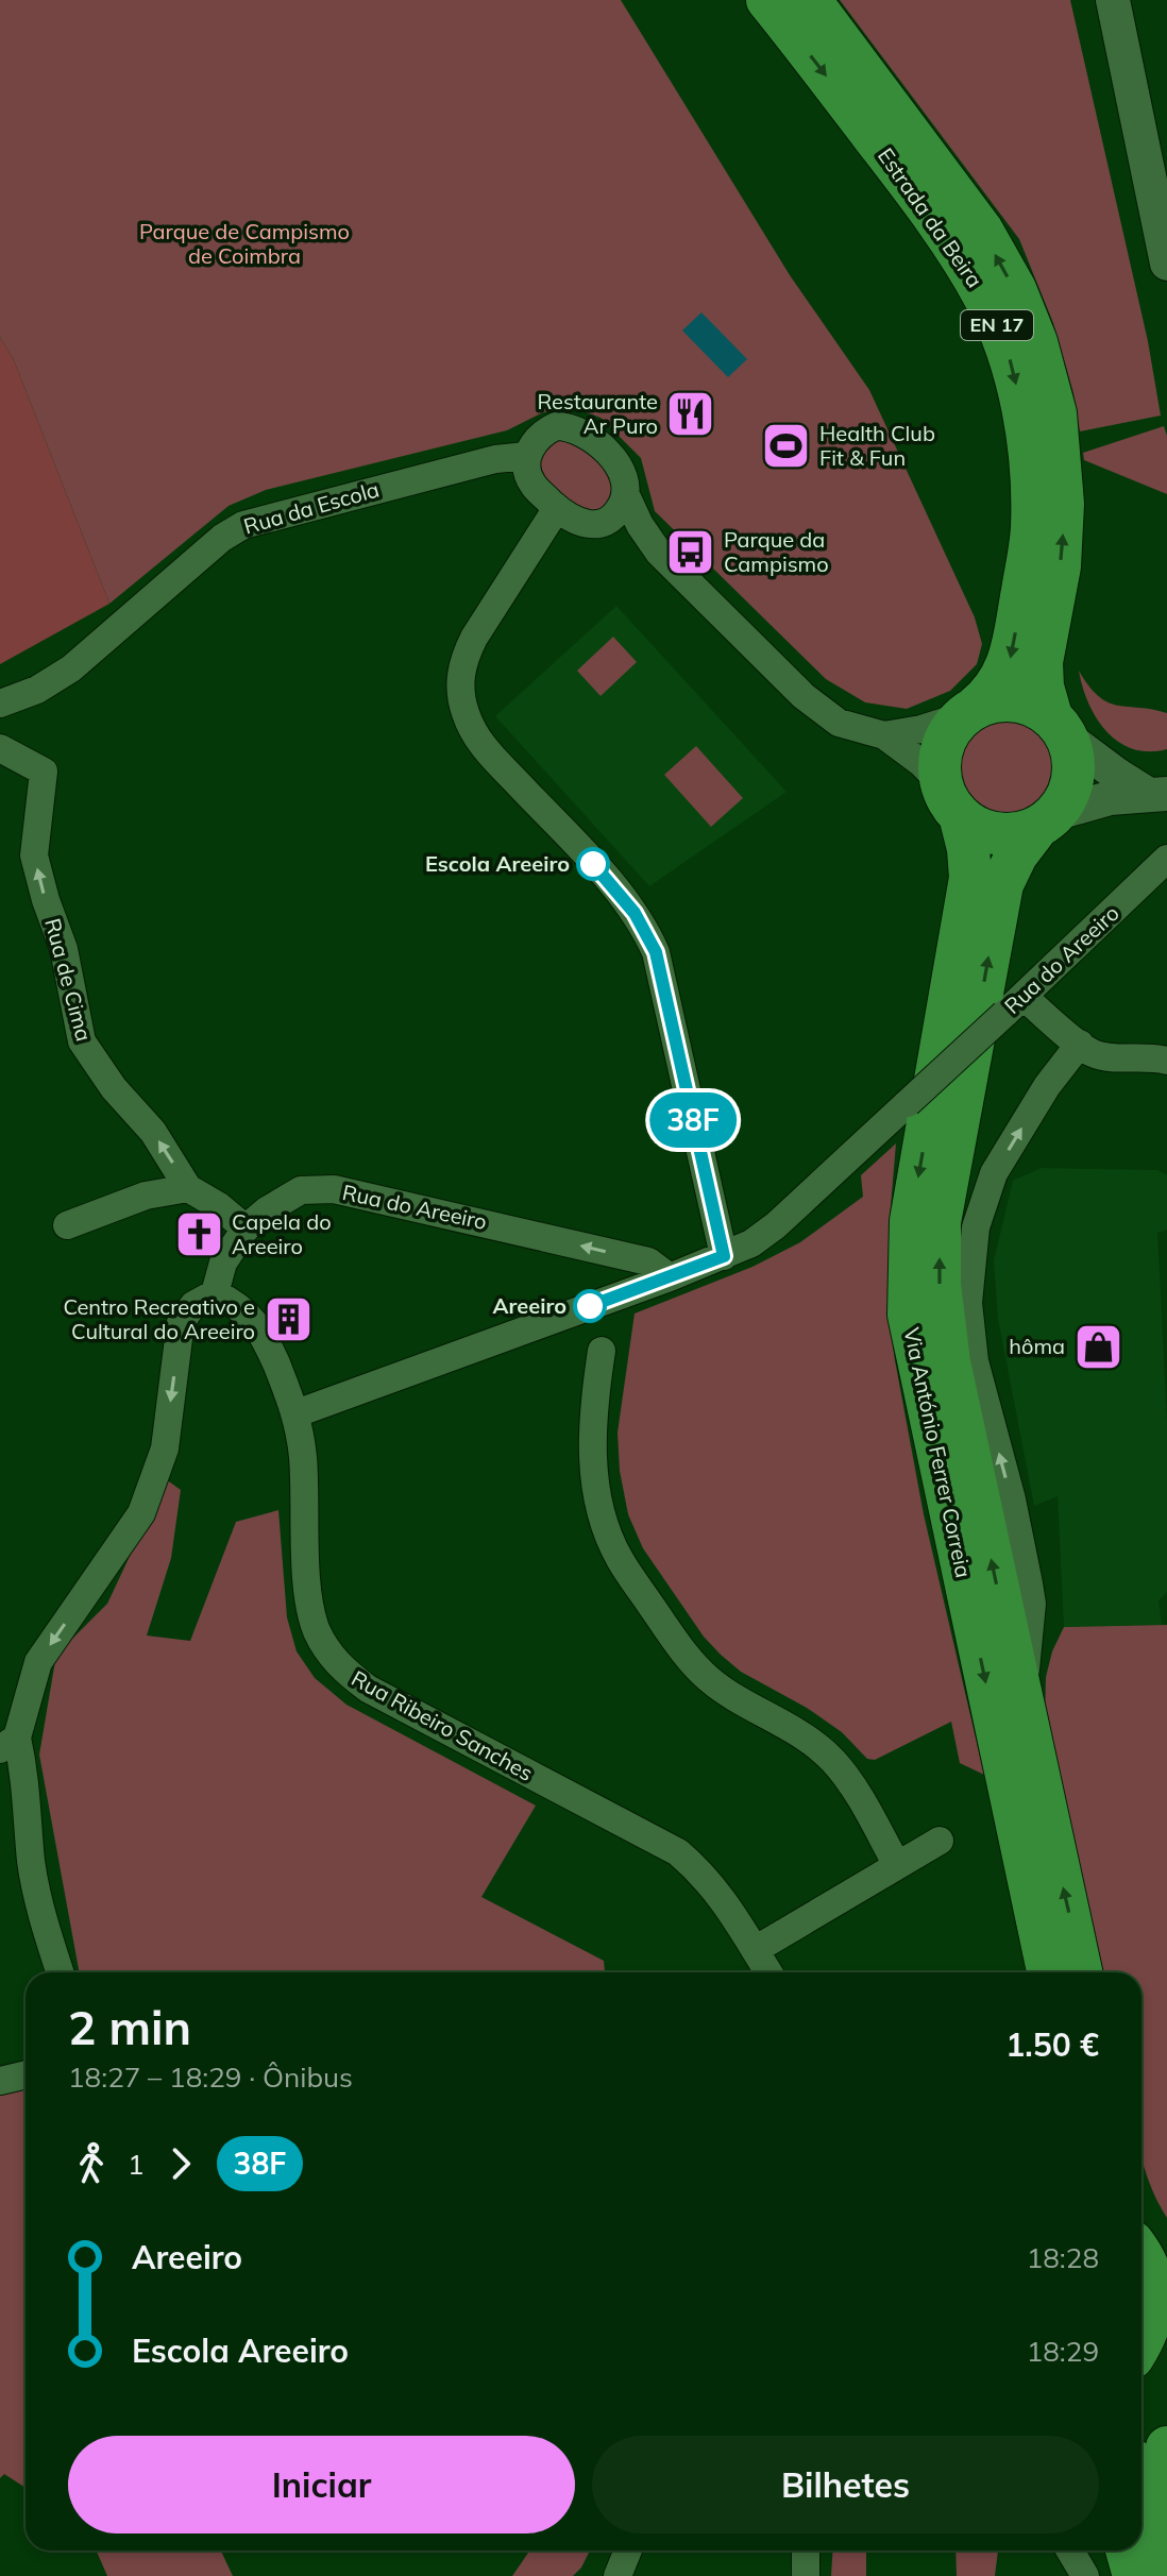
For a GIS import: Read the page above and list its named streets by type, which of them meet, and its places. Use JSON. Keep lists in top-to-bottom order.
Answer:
{
  "streets": {
    "main road": ["Estrada da Beira", "EN 17", "Via António Ferrer Correia"],
    "street": [
      "Rua da Escola",
      "Rua do Areeiro",
      "Rua de Cima",
      "Rua Ribeiro Sanches"
    ]
  },
  "crossings": [
    ["Estrada da Beira", "Via António Ferrer Correia"],
    ["Rua do Areeiro", "Rua de Cima"],
    ["Rua do Areeiro", "Rua Ribeiro Sanches"]
  ],
  "one_way": ["Rua de Cima"],
  "parks": ["Parque de Campismo de Coimbra"],
  "places": {
    "restaurant": ["Restaurante Ar Puro"],
    "sports": ["Health Club Fit & Fun"],
    "bus stop": ["Parque da Campismo"],
    "other": ["Escola Areeiro", "Areeiro"],
    "church": ["Capela do Areeiro"],
    "building": ["Centro Recreativo e Cultural do Areeiro"],
    "shop": ["hôma"]
  },
  "lines": ["bus line 38F"],
  "page": {
    "on_map": "38F",
    "heading": ["2 min", "18:27 – 18:29 · Ônibus", "1.50 €"],
    "legs": ["1", "38F"],
    "list": [
      {
        "name": "Areeiro",
        "value": "18:28"
      },
      {
        "name": "Escola Areeiro",
        "value": "18:29"
      }
    ],
    "buttons": ["Iniciar", "Bilhetes"]
  }
}
